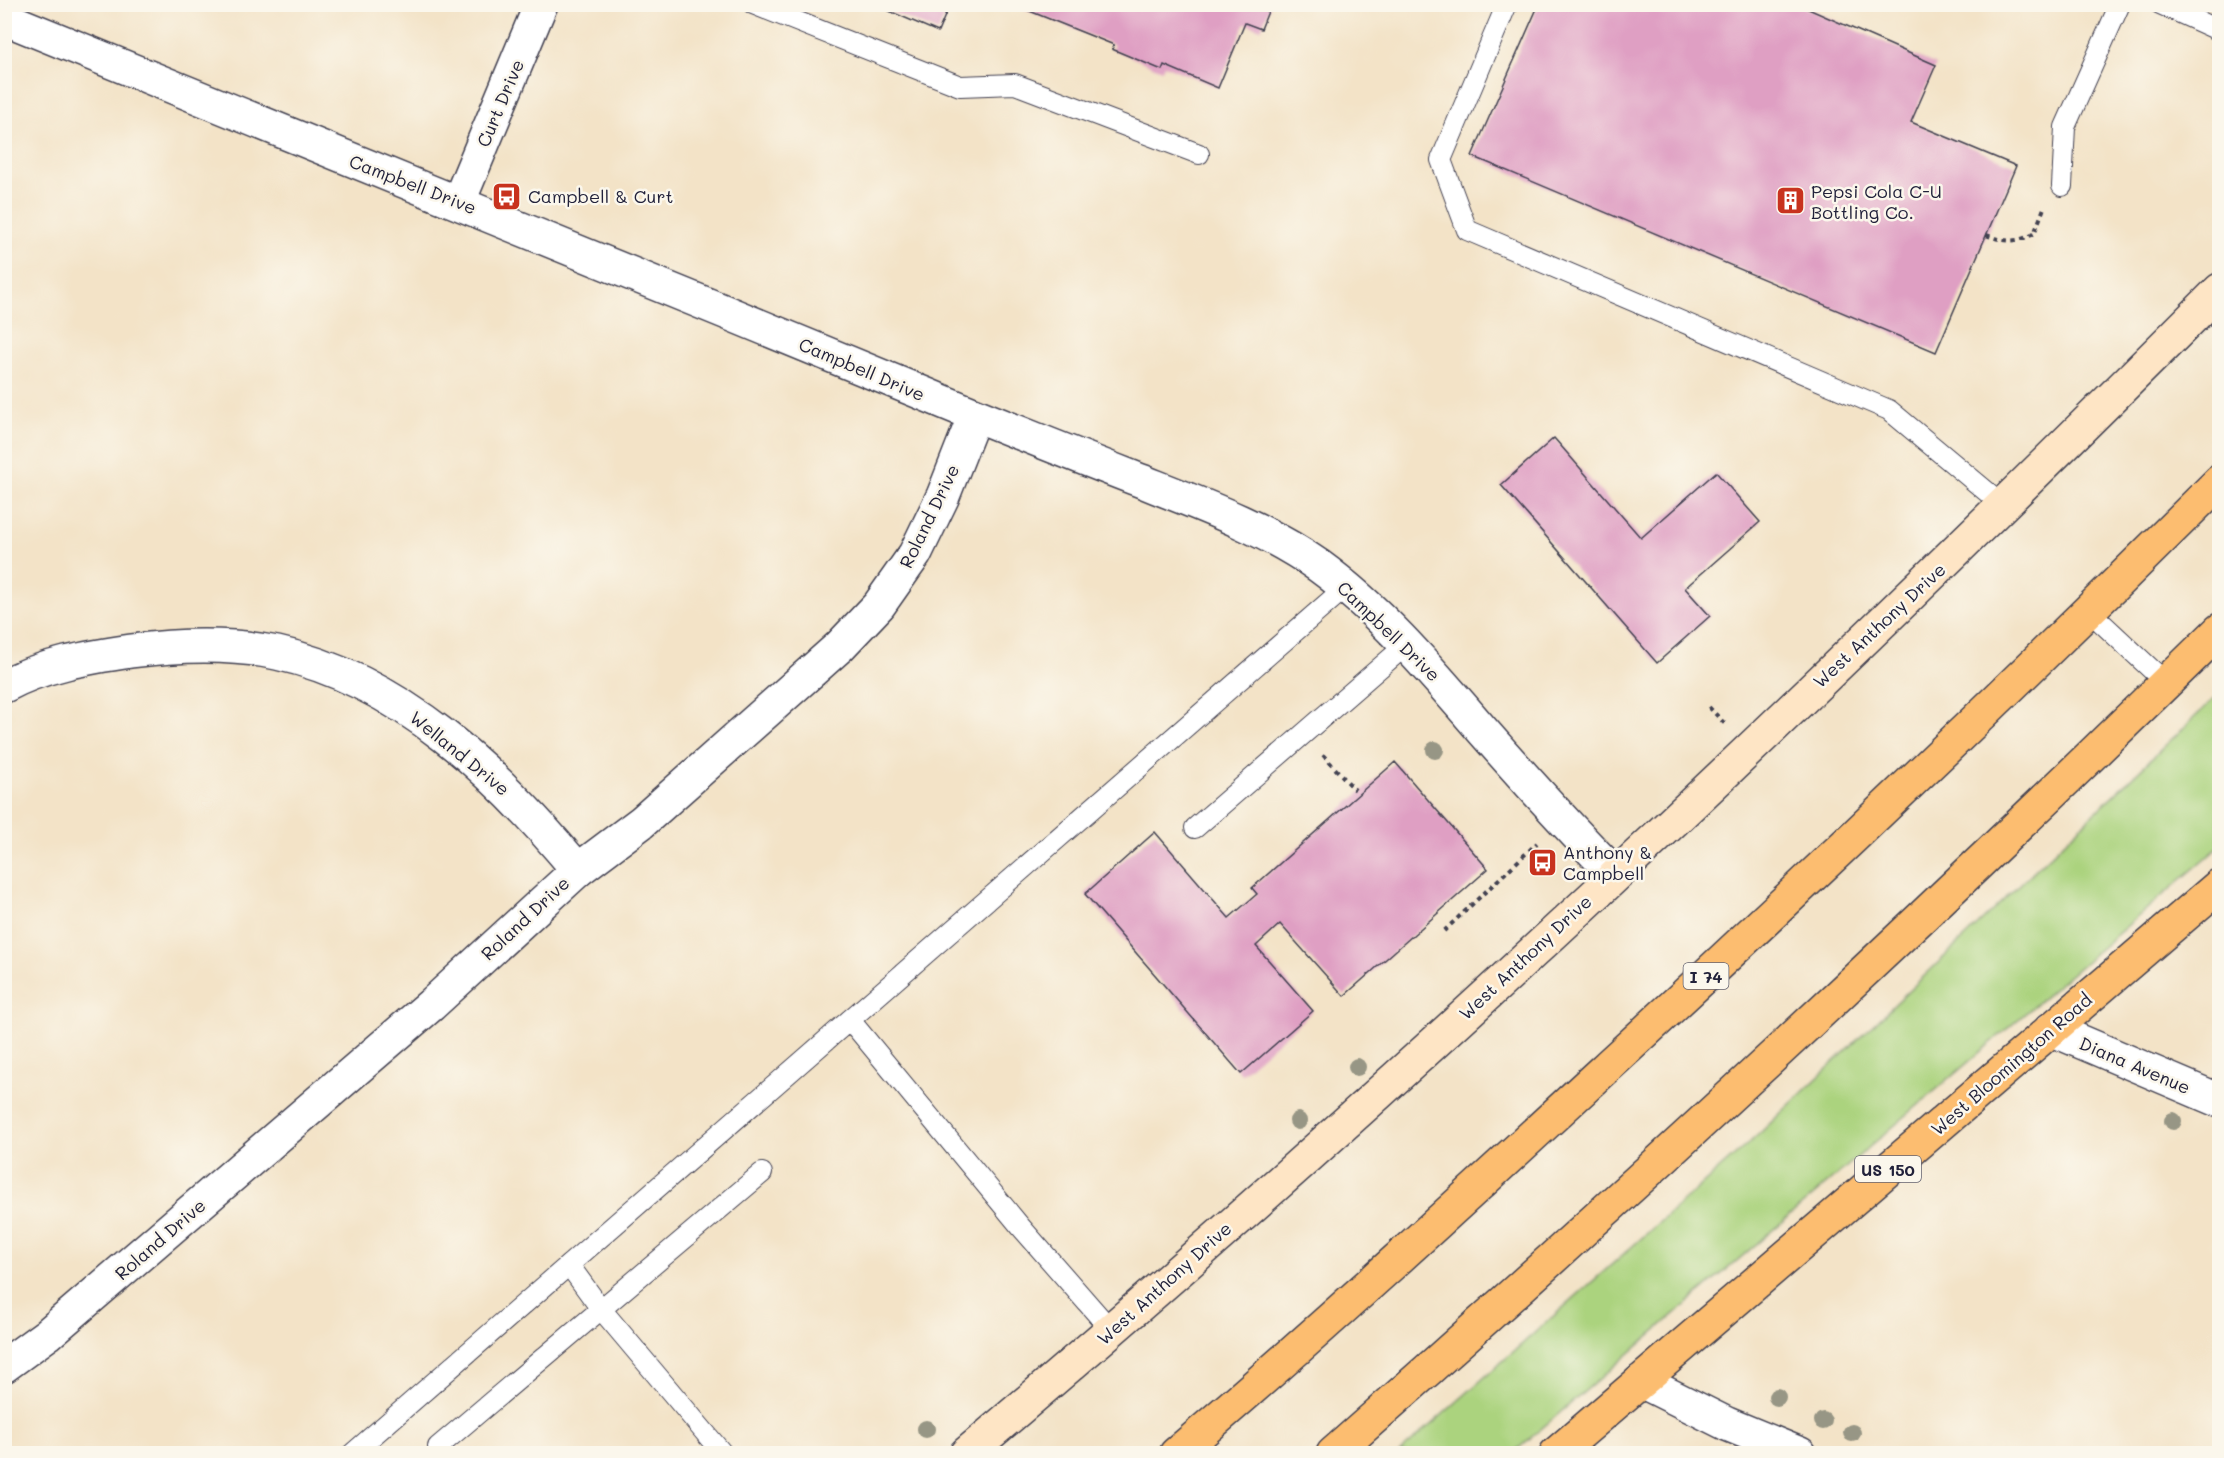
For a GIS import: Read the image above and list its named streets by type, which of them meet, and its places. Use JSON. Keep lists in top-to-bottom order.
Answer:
{
  "streets": {
    "main road": ["I 74", "West Bloomington Road", "US 150"],
    "street": [
      "Curt Drive",
      "Campbell Drive",
      "Roland Drive",
      "West Anthony Drive",
      "Welland Drive",
      "Diana Avenue"
    ]
  },
  "crossings": [
    ["Curt Drive", "Campbell Drive"],
    ["Campbell Drive", "Roland Drive"],
    ["Campbell Drive", "West Anthony Drive"],
    ["Roland Drive", "Welland Drive"],
    ["West Bloomington Road", "Diana Avenue"]
  ],
  "places": {
    "bus stop": ["Campbell & Curt", "Anthony & Campbell"],
    "building": ["Pepsi Cola C-U Bottling Co."]
  }
}
